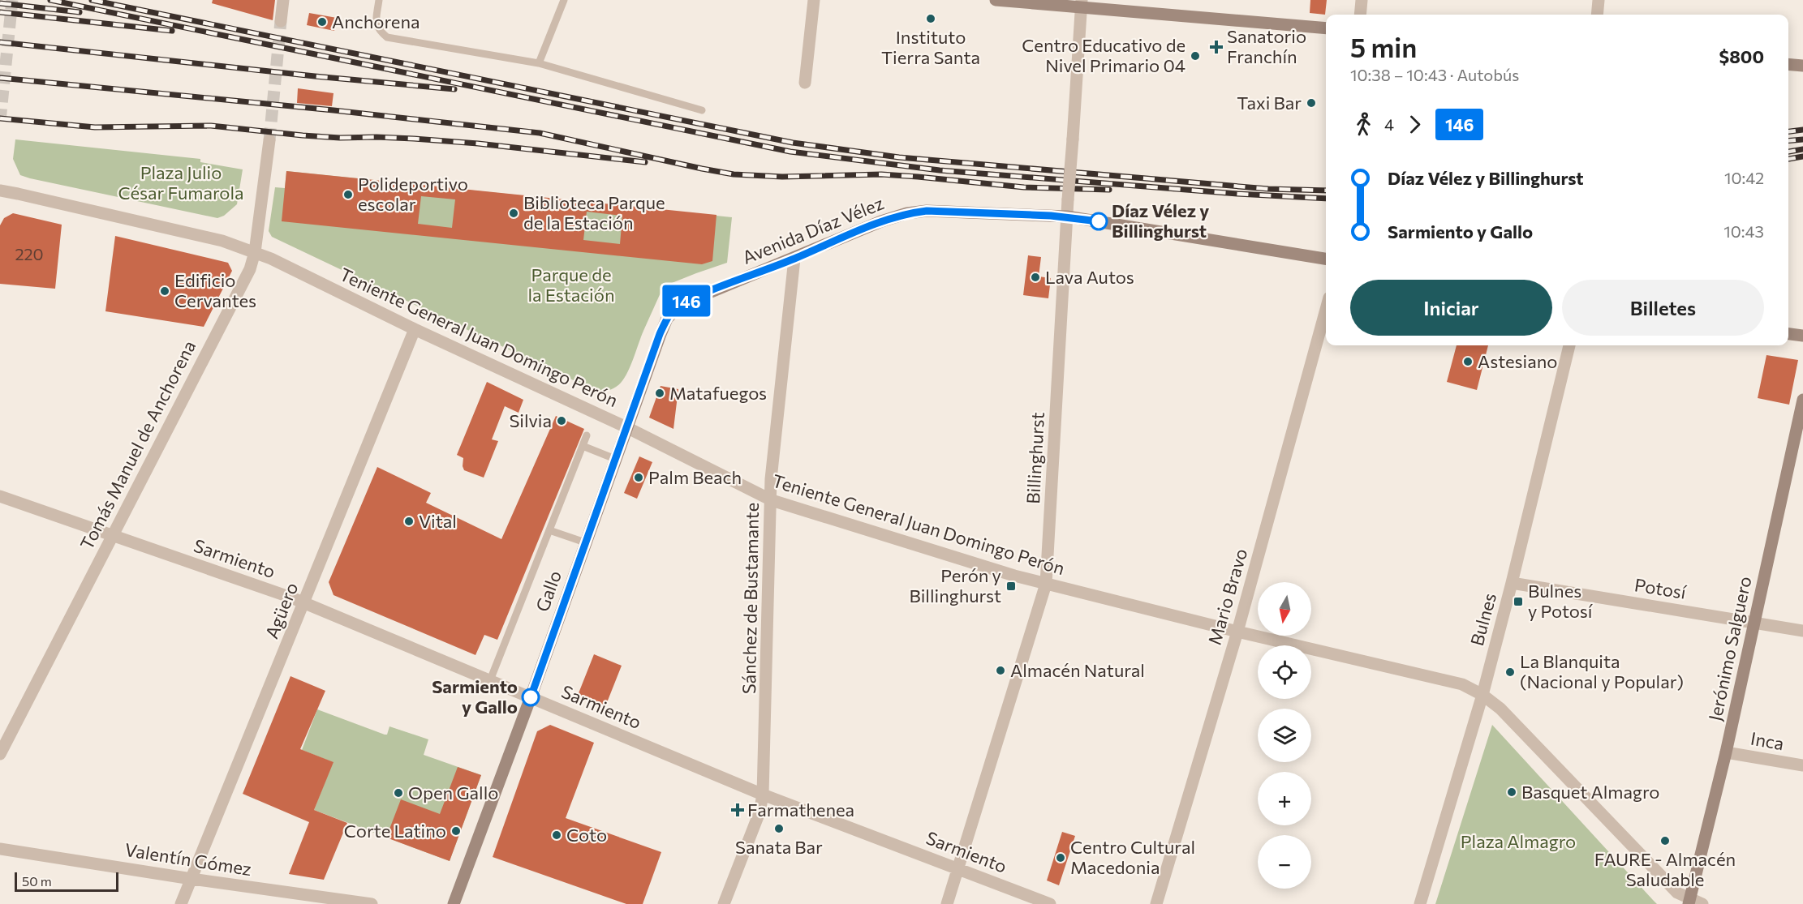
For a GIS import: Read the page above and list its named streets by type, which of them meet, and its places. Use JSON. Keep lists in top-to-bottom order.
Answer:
{
  "streets": {
    "main road": ["Avenida Díaz Vélez", "Gallo", "Jerónimo Salguero"],
    "street": [
      "Teniente General Juan Domingo Perón",
      "Tomás Manuel de Anchorena",
      "Billinghurst",
      "Sarmiento",
      "Potosí",
      "Mario Bravo",
      "Sánchez de Bustamante",
      "Agüero",
      "Bulnes",
      "Inca",
      "Valentín Gómez"
    ]
  },
  "crossings": [
    ["Avenida Díaz Vélez", "Billinghurst"],
    ["Avenida Díaz Vélez", "Gallo"],
    ["Avenida Díaz Vélez", "Sánchez de Bustamante"],
    ["Teniente General Juan Domingo Perón", "Tomás Manuel de Anchorena"],
    ["Teniente General Juan Domingo Perón", "Billinghurst"],
    ["Teniente General Juan Domingo Perón", "Gallo"],
    ["Teniente General Juan Domingo Perón", "Mario Bravo"],
    ["Teniente General Juan Domingo Perón", "Sánchez de Bustamante"],
    ["Teniente General Juan Domingo Perón", "Agüero"],
    ["Teniente General Juan Domingo Perón", "Bulnes"],
    ["Teniente General Juan Domingo Perón", "Jerónimo Salguero"],
    ["Tomás Manuel de Anchorena", "Sarmiento"],
    ["Billinghurst", "Sarmiento"],
    ["Sarmiento", "Gallo"],
    ["Sarmiento", "Sánchez de Bustamante"],
    ["Sarmiento", "Agüero"],
    ["Potosí", "Bulnes"],
    ["Potosí", "Jerónimo Salguero"],
    ["Agüero", "Valentín Gómez"],
    ["Jerónimo Salguero", "Inca"]
  ],
  "parks": ["Plaza Julio César Fumarola", "Parque de la Estación", "Plaza Almagro"],
  "places": {
    "other": [
      "Instituto Tierra Santa",
      "Anchorena",
      "Centro Educativo de Nivel Primario 04",
      "Taxi Bar",
      "Polideportivo escolar",
      "Biblioteca Parque de la Estación",
      "Díaz Vélez y Billinghurst",
      "Lava Autos",
      "Edificio Cervantes",
      "Astesiano",
      "Matafuegos",
      "Silvia",
      "Palm Beach",
      "Vital",
      "Almacén Natural",
      "La Blanquita (Nacional y Popular)",
      "Sarmiento y Gallo",
      "Basquet Almagro",
      "Open Gallo",
      "Sanata Bar",
      "Corte Latino",
      "Coto",
      "FAURE - Almacén Saludable",
      "Centro Cultural Macedonia"
    ],
    "health": ["Sanatorio Franchín", "Farmathenea"],
    "transit": ["Perón y Billinghurst", "Bulnes y Potosí"]
  },
  "lines": ["bus line 146"],
  "house_numbers": ["220"],
  "scale_bar": "50 m",
  "north": "bottom",
  "page": {
    "on_map": "146",
    "heading": ["5 min", "10:38 – 10:43 · Autobús", "$800"],
    "legs": ["4", "146"],
    "list": [
      {
        "name": "Díaz Vélez y Billinghurst",
        "value": "10:42"
      },
      {
        "name": "Sarmiento y Gallo",
        "value": "10:43"
      }
    ],
    "buttons": ["Iniciar", "Billetes"],
    "map_buttons": ["+", "−"],
    "scale": "50 m"
  }
}
